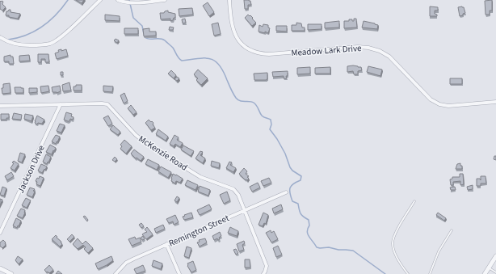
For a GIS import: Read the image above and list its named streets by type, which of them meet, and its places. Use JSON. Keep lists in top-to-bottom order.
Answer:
{
  "streets": {
    "street": [
      "Meadow Lark Drive",
      "McKenzie Road",
      "Jackson Drive",
      "Remington Street"
    ]
  },
  "crossings": [
    ["McKenzie Road", "Jackson Drive"],
    ["McKenzie Road", "Remington Street"]
  ]
}
